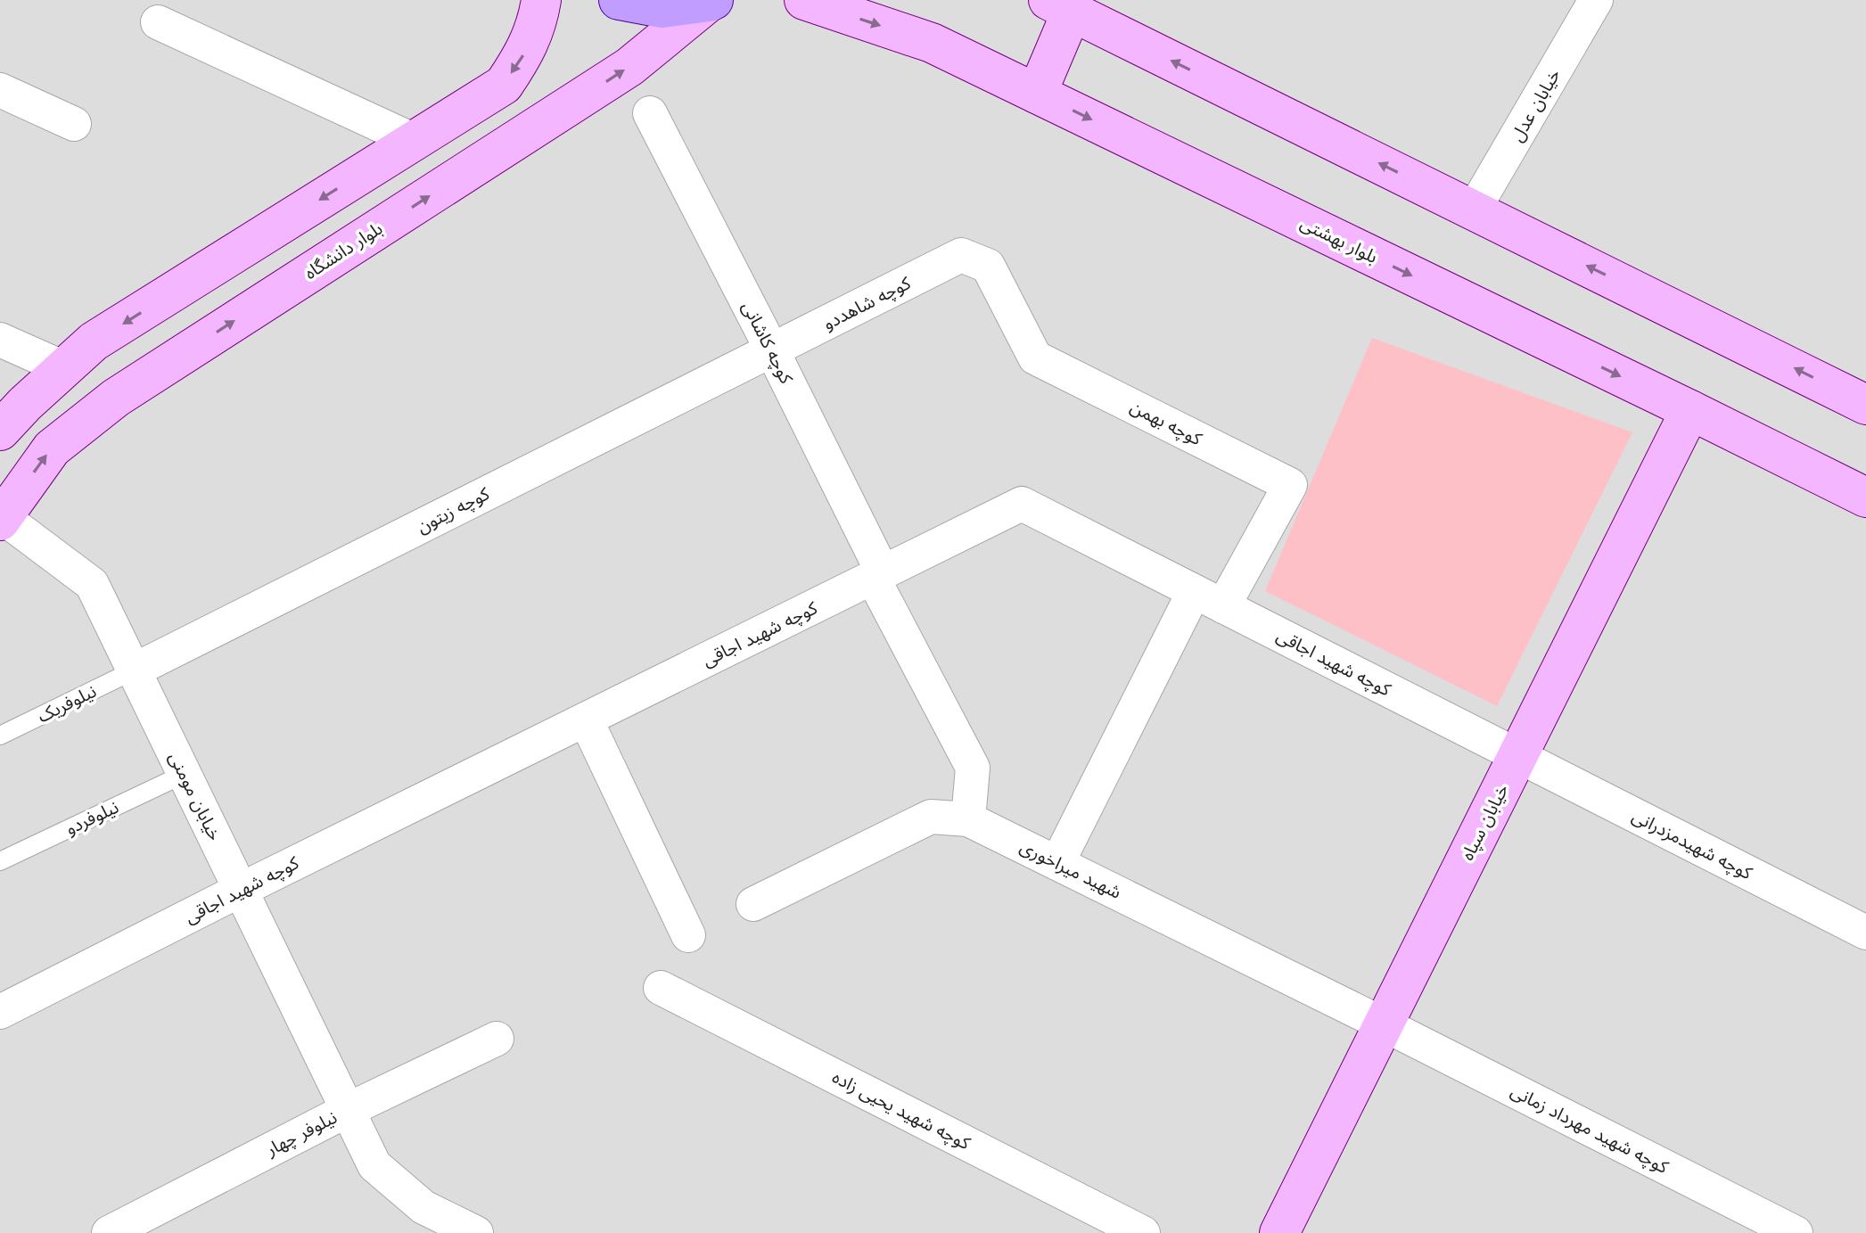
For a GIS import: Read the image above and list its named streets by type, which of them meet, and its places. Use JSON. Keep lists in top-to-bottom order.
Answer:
{
  "streets": {
    "street": [
      "خیابان عدل",
      "بلوار بهشتی",
      "بلوار دانشگاه",
      "کوچه شاهددو",
      "کوچه کاشانی",
      "کوچه بهمن",
      "کوچه زیتون",
      "کوچه شهید اجاقی",
      "خیابان مومنی",
      "خیابان سپاه",
      "کوچه شهیدمزدرانی",
      "شهید میراخوری",
      "کوچه شهید یحیی زاده",
      "کوچه شهید مهرداد زمانی",
      "نیلوفر چهار"
    ],
    "lane": ["نیلوفریک", "نیلوفردو"]
  },
  "crossings": [
    ["بلوار بهشتی", "خیابان سپاه"],
    ["بلوار دانشگاه", "خیابان مومنی"],
    ["کوچه شاهددو", "کوچه کاشانی"],
    ["کوچه شاهددو", "کوچه بهمن"],
    ["کوچه شاهددو", "کوچه زیتون"],
    ["کوچه کاشانی", "کوچه زیتون"],
    ["کوچه کاشانی", "کوچه شهید اجاقی"],
    ["کوچه کاشانی", "شهید میراخوری"],
    ["کوچه بهمن", "کوچه شهید اجاقی"],
    ["کوچه زیتون", "نیلوفریک"],
    ["کوچه زیتون", "خیابان مومنی"],
    ["کوچه شهید اجاقی", "خیابان مومنی"],
    ["کوچه شهید اجاقی", "خیابان سپاه"],
    ["کوچه شهید اجاقی", "کوچه شهیدمزدرانی"],
    ["نیلوفریک", "خیابان مومنی"],
    ["خیابان مومنی", "نیلوفردو"],
    ["خیابان مومنی", "نیلوفر چهار"],
    ["خیابان سپاه", "کوچه شهیدمزدرانی"],
    ["خیابان سپاه", "شهید میراخوری"],
    ["خیابان سپاه", "کوچه شهید مهرداد زمانی"],
    ["شهید میراخوری", "کوچه شهید مهرداد زمانی"]
  ]
}
